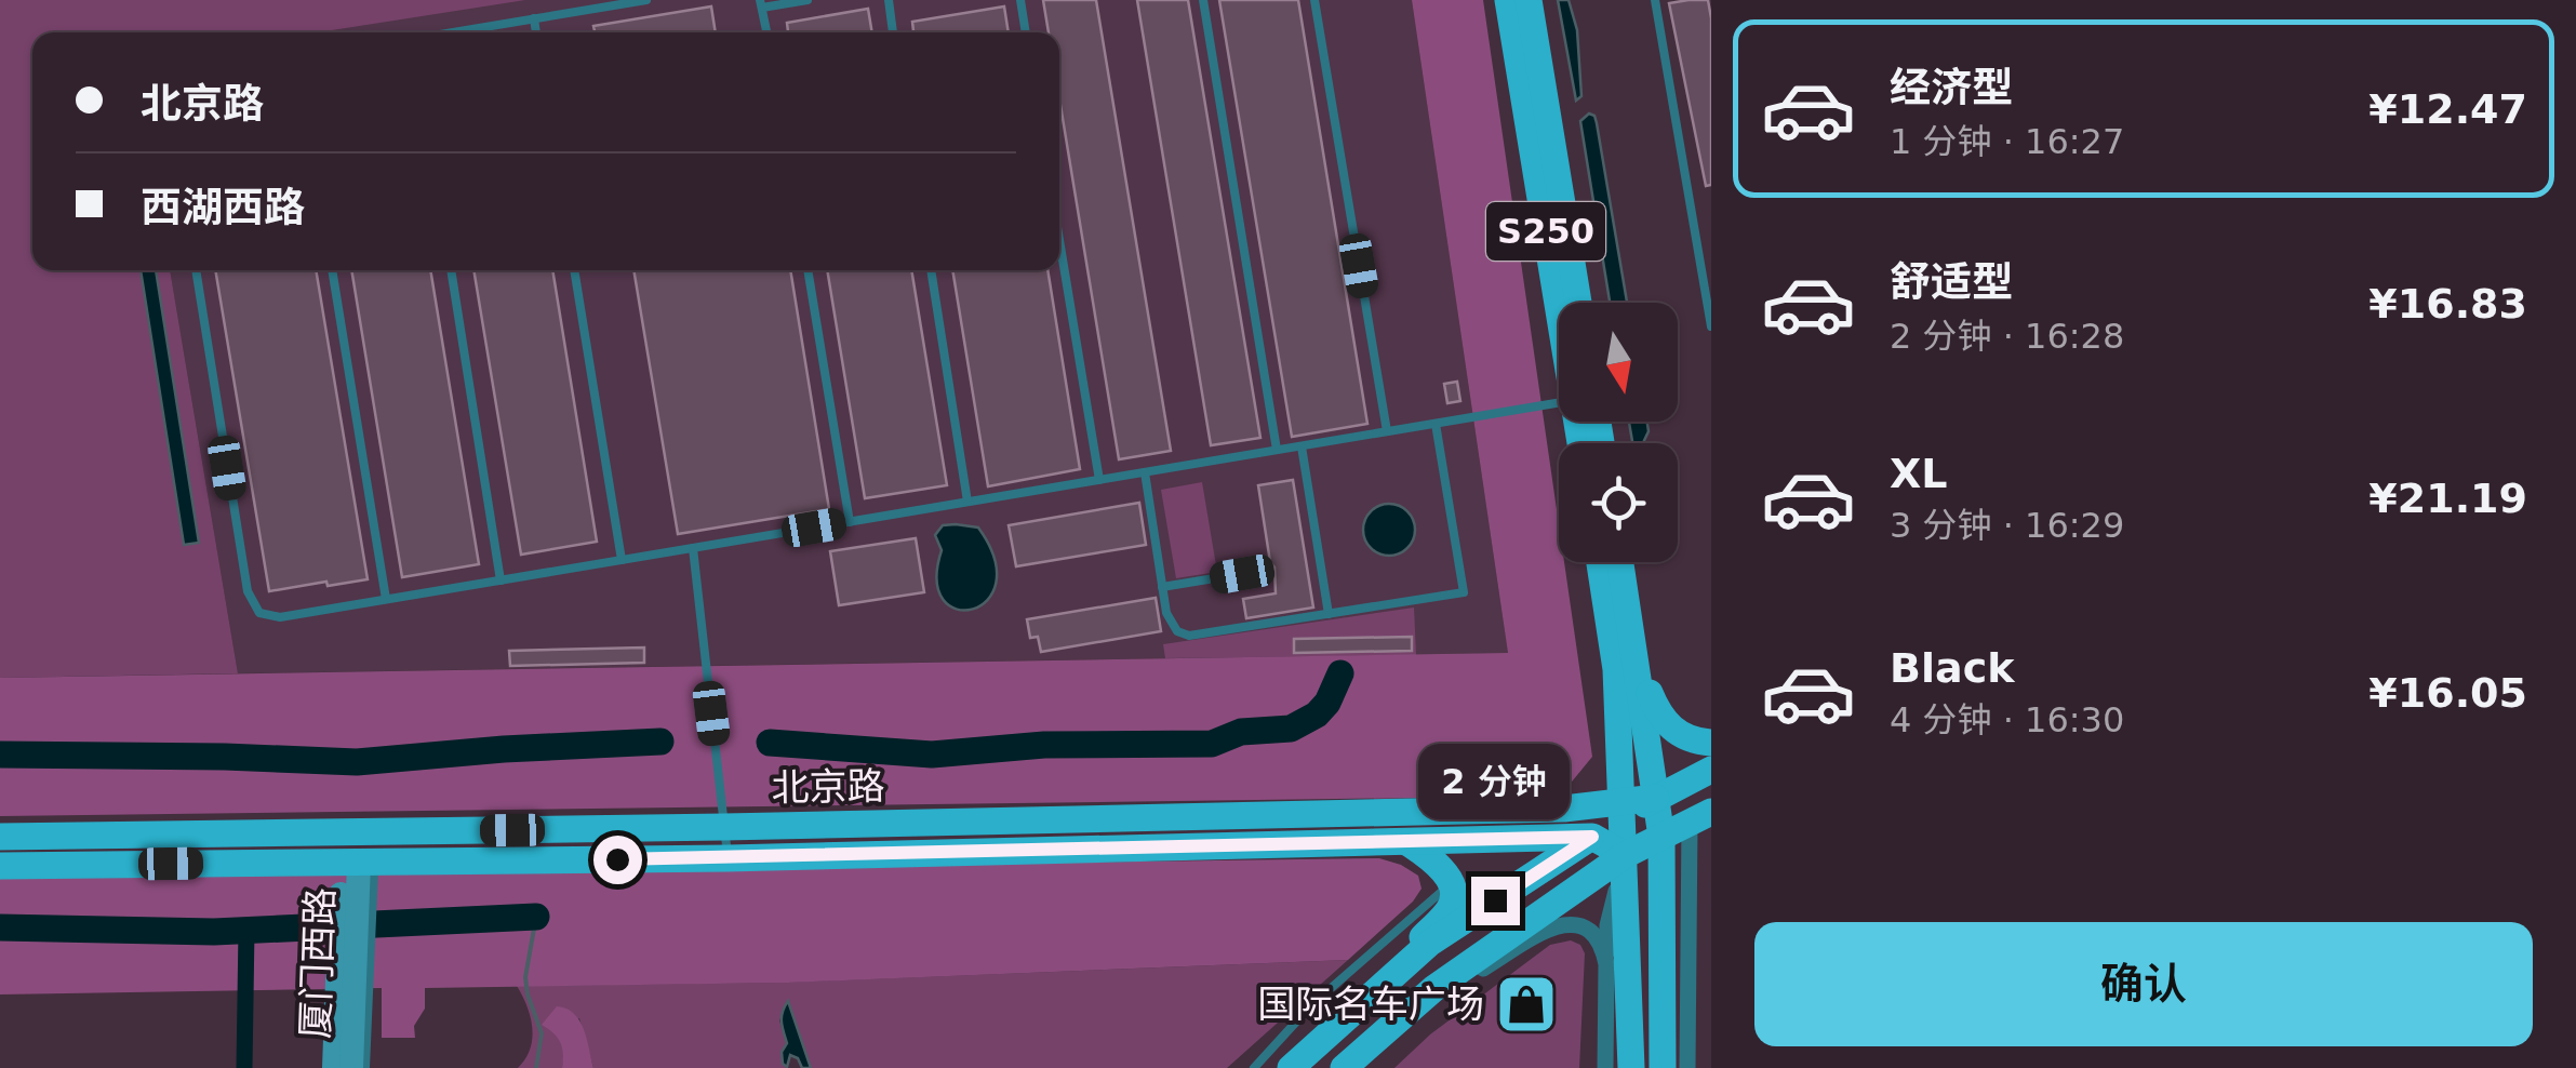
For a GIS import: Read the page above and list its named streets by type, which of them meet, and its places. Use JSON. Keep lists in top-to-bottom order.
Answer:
{
  "streets": {
    "main road": ["S250", "北京路"],
    "street": ["厦门西路"]
  },
  "crossings": [
    ["北京路", "厦门西路"]
  ],
  "places": {
    "shop": ["国际名车广场"]
  },
  "north": "bottom",
  "page": {
    "list": [
      {
        "name": "经济型",
        "note": "1 分钟 · 16:27",
        "value": "¥12.47"
      },
      {
        "name": "舒适型",
        "note": "2 分钟 · 16:28",
        "value": "¥16.83"
      },
      {
        "name": "XL",
        "note": "3 分钟 · 16:29",
        "value": "¥21.19"
      },
      {
        "name": "Black",
        "note": "4 分钟 · 16:30",
        "value": "¥16.05"
      }
    ],
    "banner": ["北京路", "西湖西路"],
    "bubble": "2 分钟",
    "buttons": "确认"
  }
}
